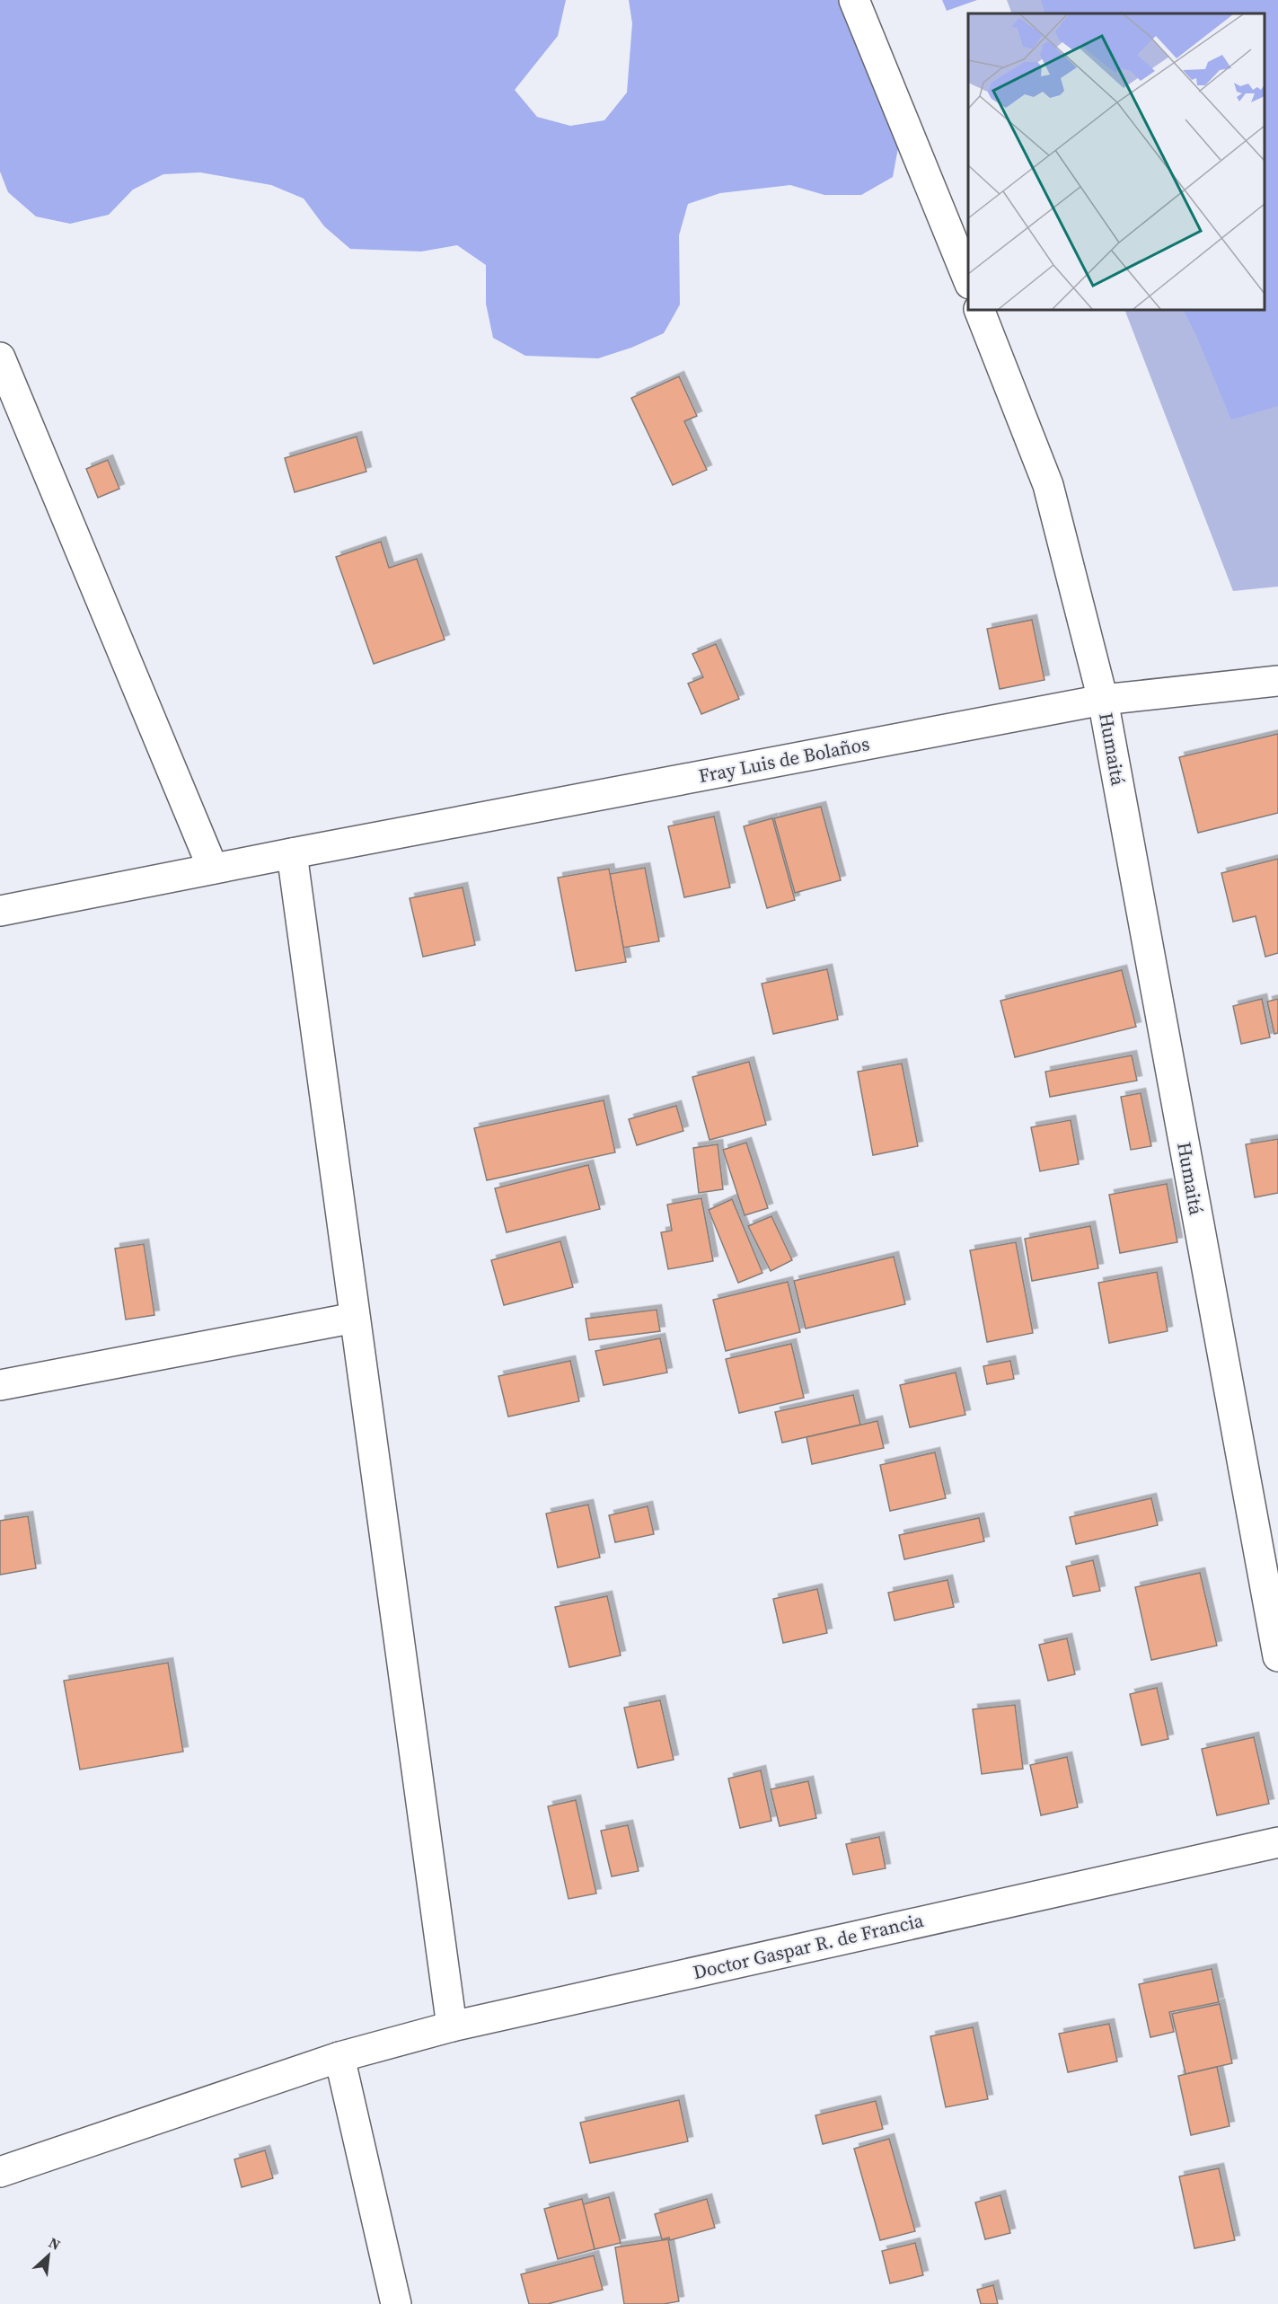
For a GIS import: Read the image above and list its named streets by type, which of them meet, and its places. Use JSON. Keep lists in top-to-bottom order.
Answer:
{
  "streets": {
    "street": ["Humaitá", "Fray Luis de Bolaños", "Doctor Gaspar R. de Francia"]
  },
  "crossings": [
    ["Humaitá", "Fray Luis de Bolaños"]
  ],
  "north": "top right"
}
